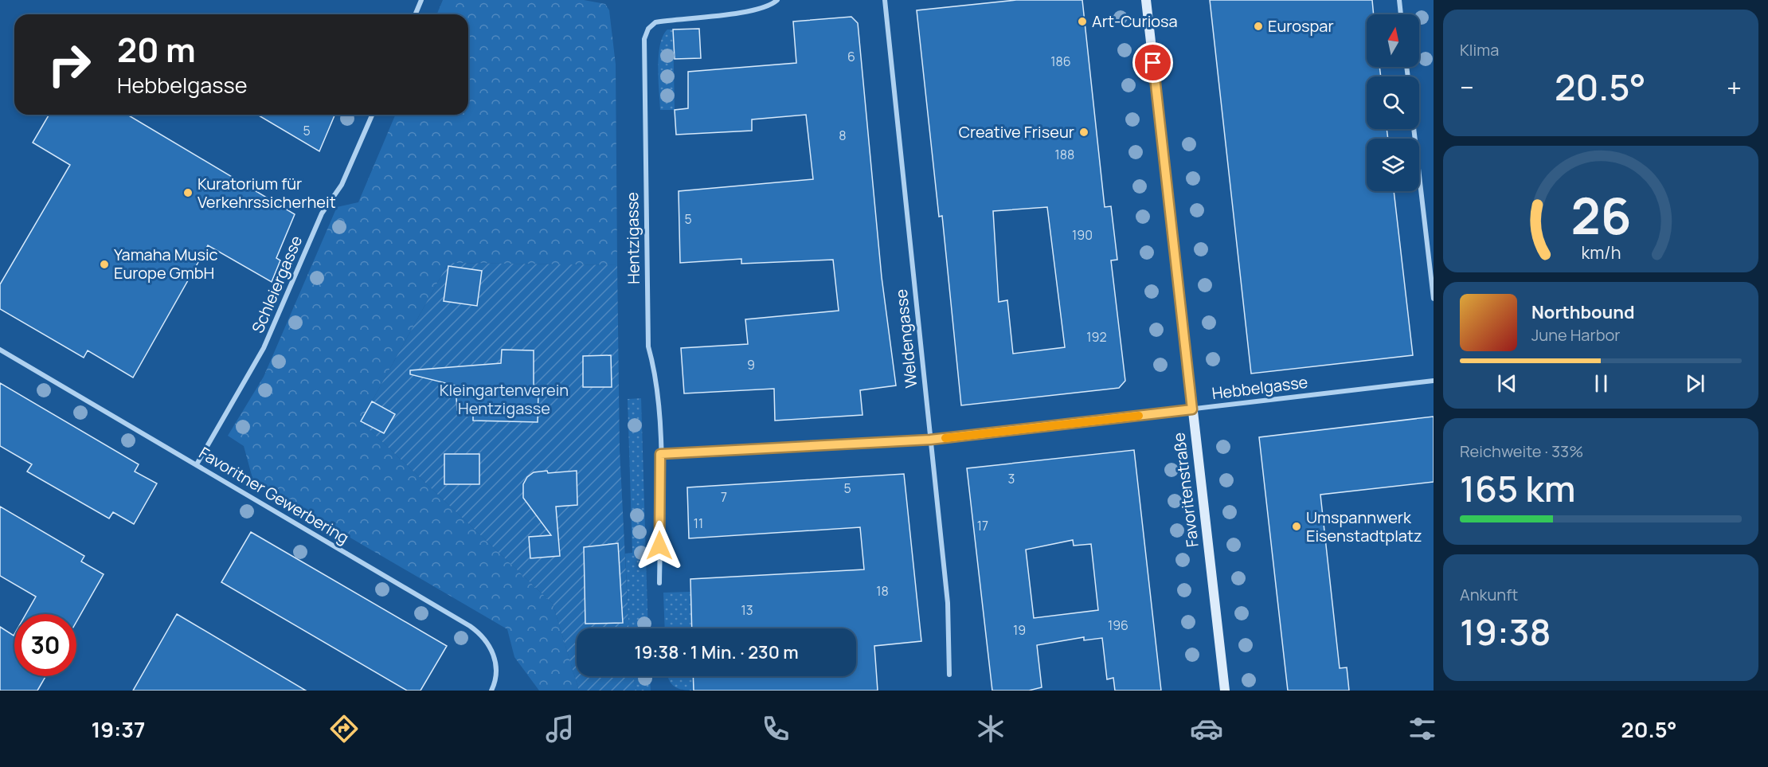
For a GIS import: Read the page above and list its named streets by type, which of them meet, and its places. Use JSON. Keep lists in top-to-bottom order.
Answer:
{
  "streets": {
    "main road": ["Favoritenstraße"],
    "street": [
      "Hentzigasse",
      "Schleiergasse",
      "Weldengasse",
      "Hebbelgasse",
      "Favoritner Gewerbering"
    ]
  },
  "crossings": [
    ["Hentzigasse", "Hebbelgasse"],
    ["Schleiergasse", "Favoritner Gewerbering"],
    ["Weldengasse", "Hebbelgasse"],
    ["Hebbelgasse", "Favoritenstraße"]
  ],
  "parks": ["Kleingartenverein Hentzigasse"],
  "places": [
    "Art-Curiosa",
    "Eurospar",
    "Creative Friseur",
    "Kuratorium für Verkehrssicherheit",
    "Yamaha Music Europe GmbH",
    "Umspannwerk Eisenstadtplatz"
  ],
  "house_numbers": [
    "6",
    "186",
    "5",
    "8",
    "188",
    "5",
    "190",
    "192",
    "9",
    "3",
    "5",
    "7",
    "11",
    "17",
    "18",
    "13",
    "196",
    "19"
  ],
  "north": "top",
  "page": {
    "tile": [
      "Klima",
      ["Reichweite · 33%", "165 km"],
      ["Ankunft", "19:38"]
    ],
    "turn": ["20 m", "Hebbelgasse"],
    "heat": ["−", "20.5°", "+"],
    "song": ["Northbound", "June Harbor"],
    "limit": "30",
    "trip": "19:38 · 1 Min. · 230 m",
    "tabs": ["19:37", "20.5°"],
    "gauge": ["26", "km/h"]
  }
}
